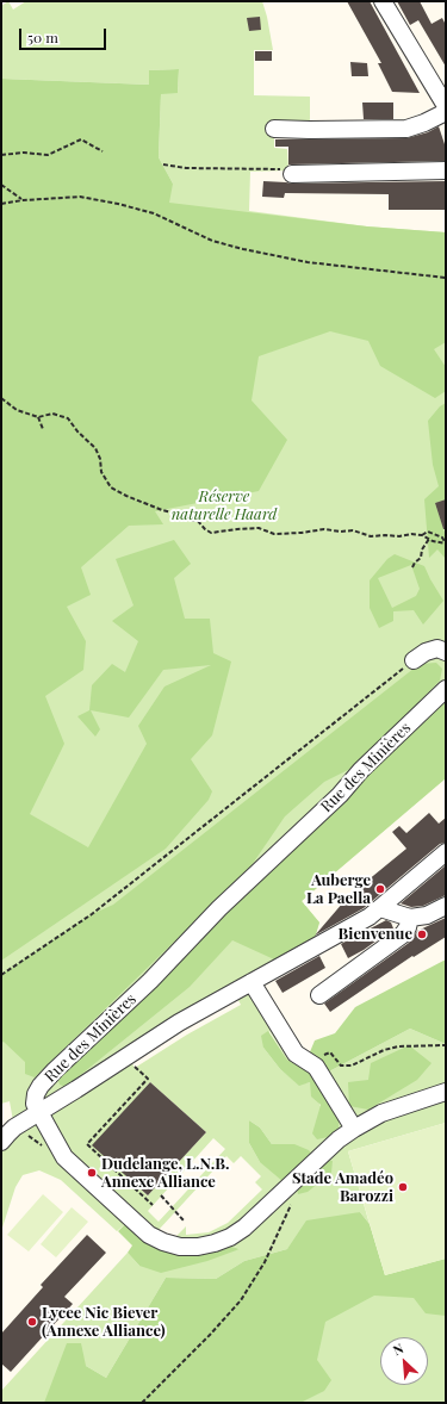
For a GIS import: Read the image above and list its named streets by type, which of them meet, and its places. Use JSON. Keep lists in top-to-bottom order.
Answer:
{
  "streets": {
    "street": ["Rue des Minières"]
  },
  "parks": ["Réserve naturelle Haard"],
  "places": [
    "Auberge La Paella",
    "Bienvenue",
    "Dudelange, L.N.B. Annexe Alliance",
    "Stade Amadéo Barozzi",
    "Lycee Nic Biever (Annexe Alliance)"
  ],
  "scale_bar": "50 m",
  "north": "top left"
}
